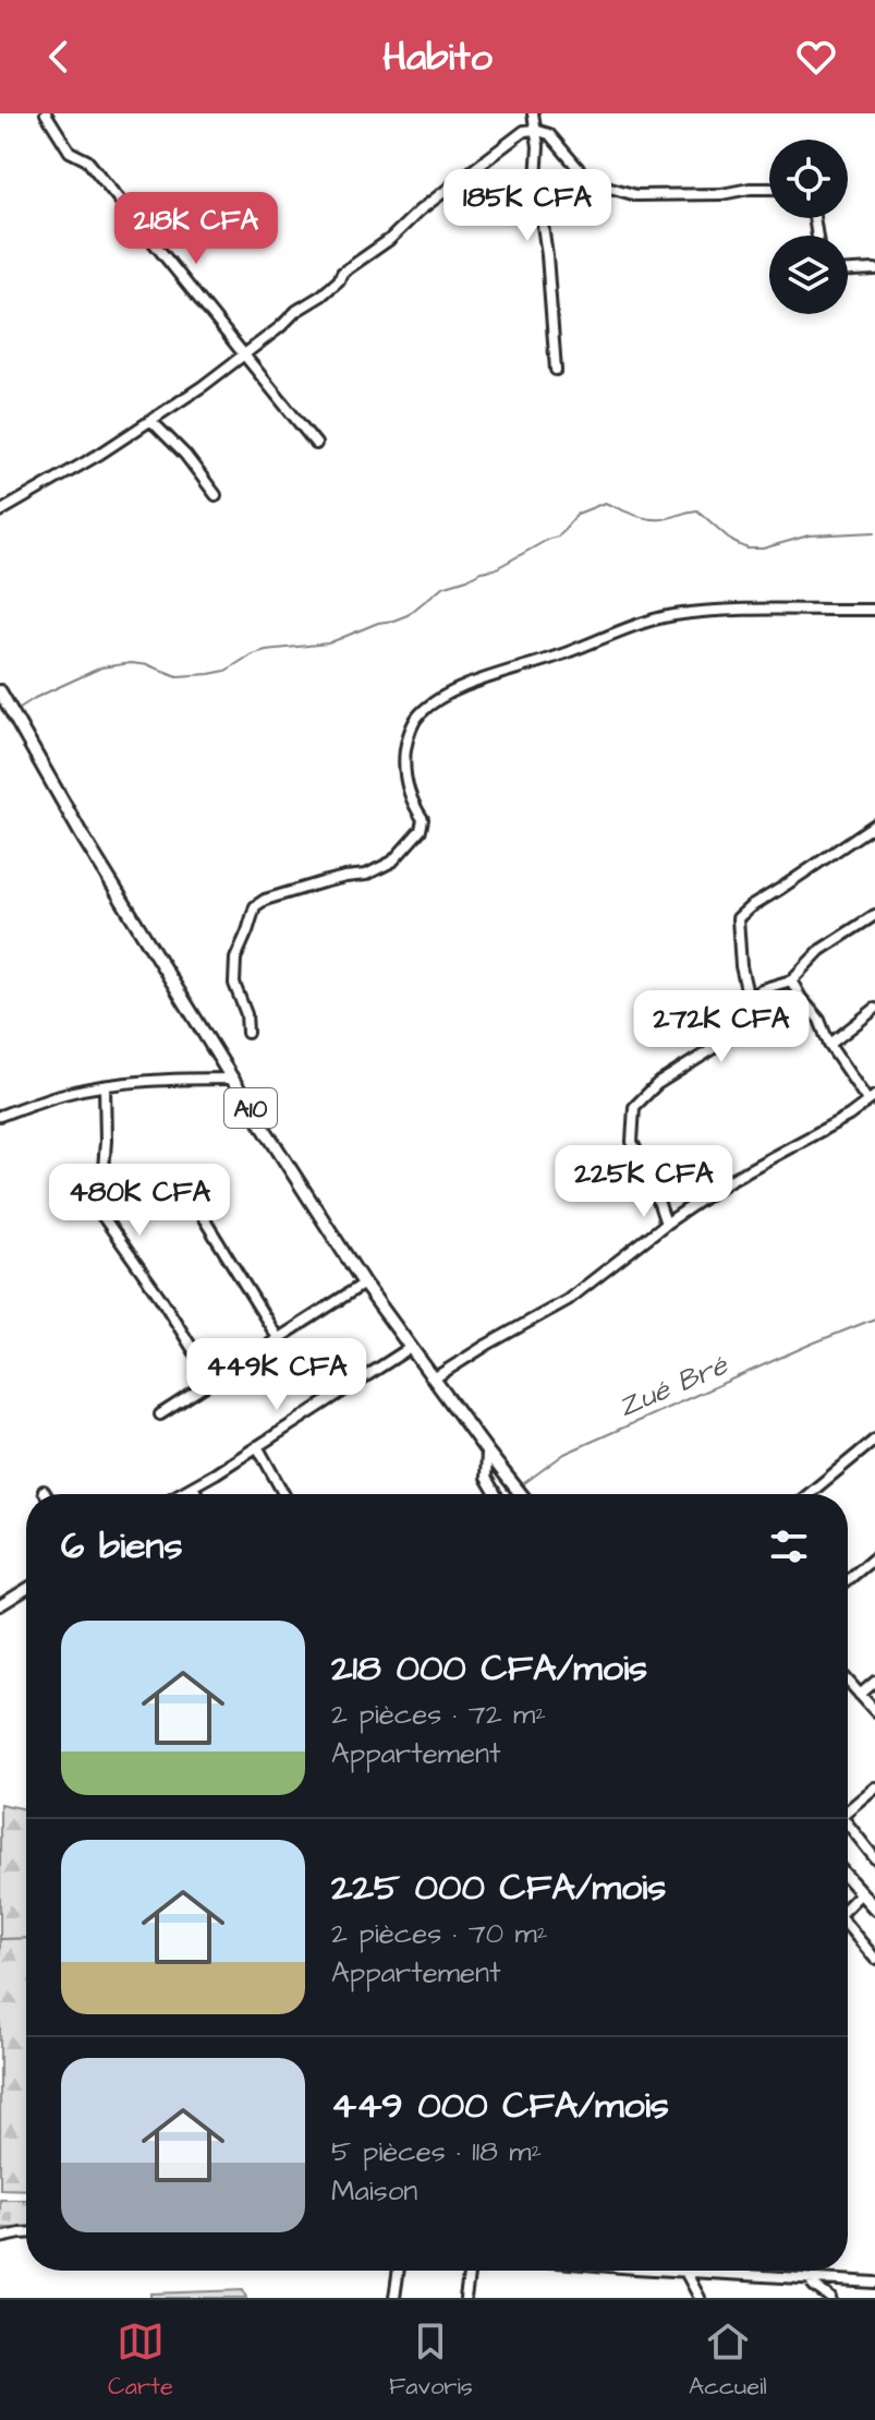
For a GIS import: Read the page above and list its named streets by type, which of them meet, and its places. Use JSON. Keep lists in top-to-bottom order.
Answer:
{
  "streets": {
    "main road": ["A10"]
  },
  "water": ["Zué Bré"],
  "page": {
    "header": "Habito",
    "price": [
      "185K CFA",
      "218K CFA",
      "272K CFA",
      "225K CFA",
      "480K CFA",
      "449K CFA"
    ],
    "heading": "6 biens",
    "list": [
      {
        "name": "218 000 CFA/mois",
        "note": "2 pièces · 72 m² · Appartement"
      },
      {
        "name": "225 000 CFA/mois",
        "note": "2 pièces · 70 m² · Appartement"
      },
      {
        "name": "449 000 CFA/mois",
        "note": "5 pièces · 118 m² · Maison"
      }
    ],
    "tabs": ["Carte", "Favoris", "Accueil"]
  }
}
